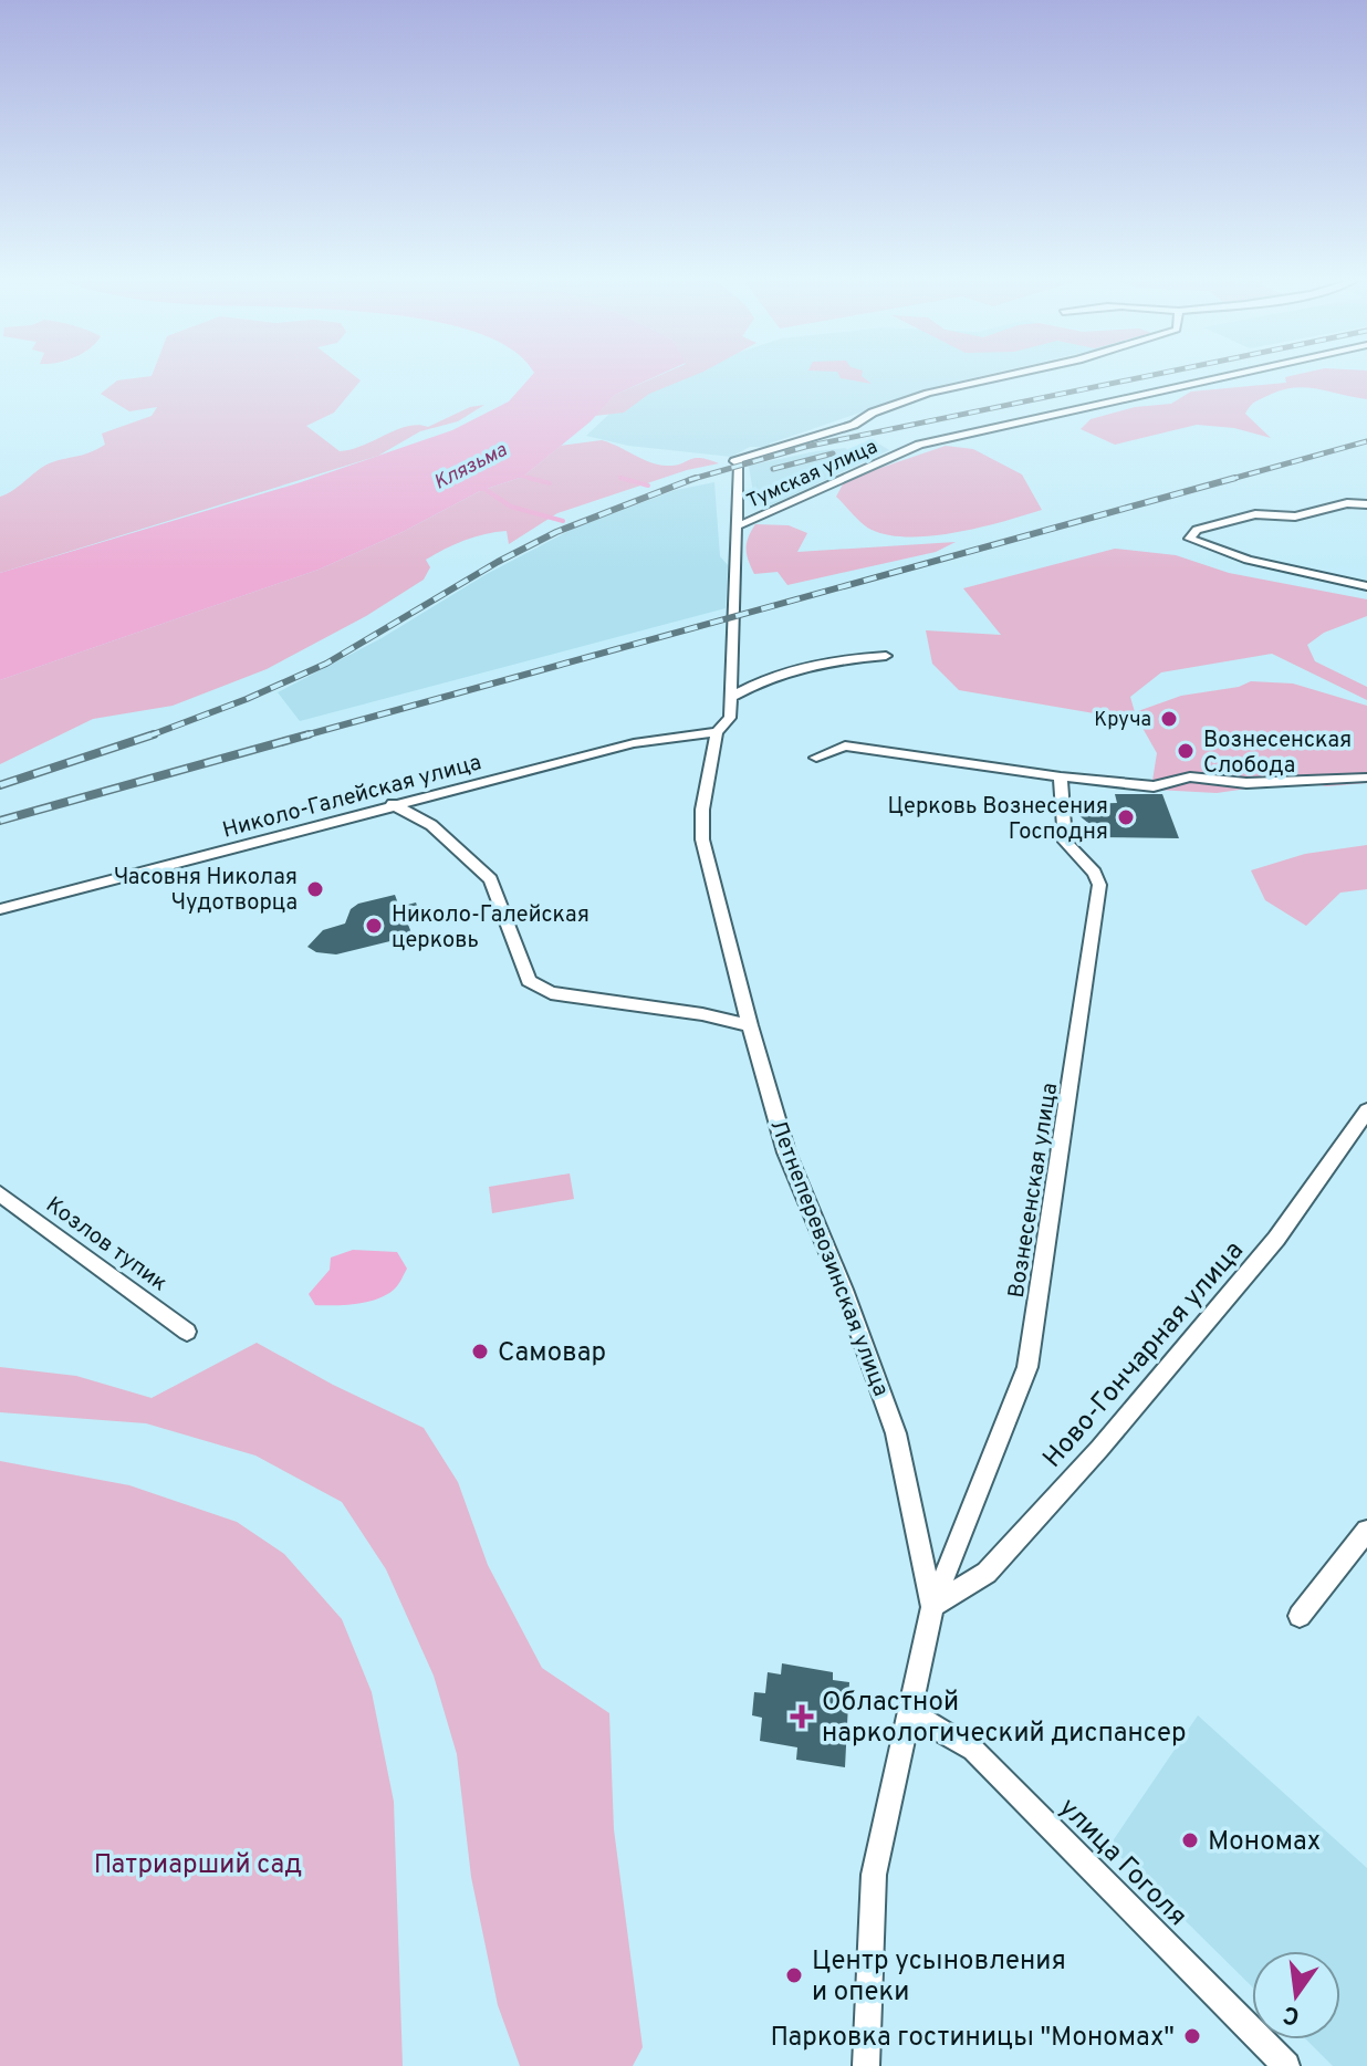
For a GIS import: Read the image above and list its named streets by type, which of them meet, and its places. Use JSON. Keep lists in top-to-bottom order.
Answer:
{
  "streets": {
    "street": [
      "Тумская улица",
      "Николо-Галейская улица",
      "Вознесенская улица",
      "Козлов тупик",
      "Летнеперевозинская улица",
      "Ново-Гончарная улица",
      "улица Гоголя"
    ]
  },
  "crossings": [
    ["Тумская улица", "Летнеперевозинская улица"],
    ["Николо-Галейская улица", "Летнеперевозинская улица"],
    ["Вознесенская улица", "Летнеперевозинская улица"],
    ["Вознесенская улица", "Ново-Гончарная улица"],
    ["Летнеперевозинская улица", "Ново-Гончарная улица"],
    ["Летнеперевозинская улица", "улица Гоголя"]
  ],
  "water": ["Клязьма"],
  "parks": ["Патриарший сад"],
  "places": {
    "other": [
      "Круча",
      "Вознесенская Слобода",
      "Церковь Вознесения Господня",
      "Часовня Николая Чудотворца",
      "Николо-Галейская церковь",
      "Самовар",
      "Мономах",
      "Центр усыновления и опеки",
      "Парковка гостиницы \"Мономах\""
    ],
    "health": ["Областной наркологический диспансер"]
  },
  "north": "bottom"
}
